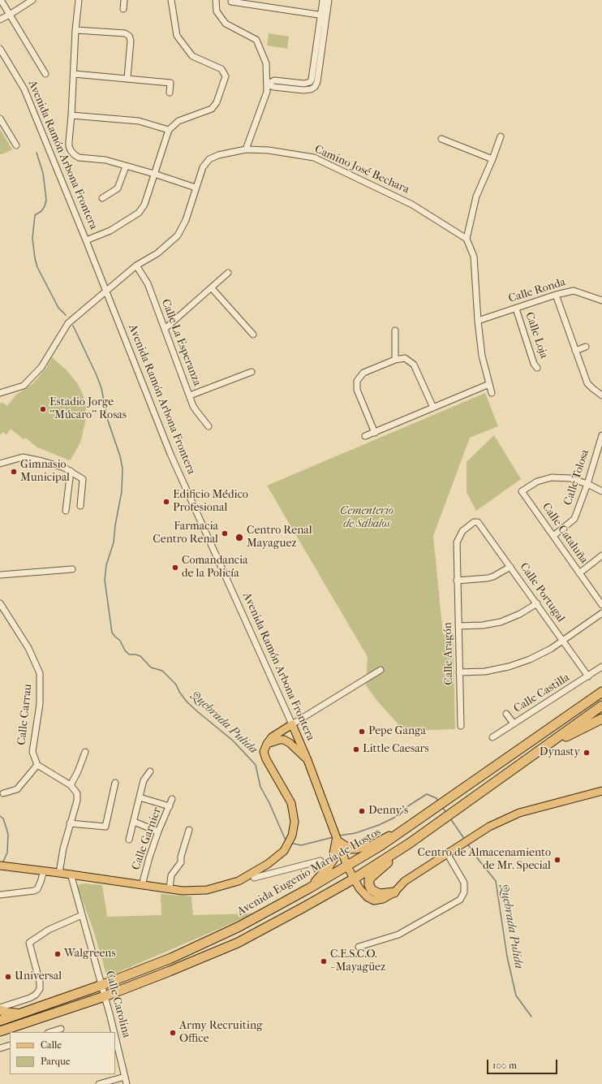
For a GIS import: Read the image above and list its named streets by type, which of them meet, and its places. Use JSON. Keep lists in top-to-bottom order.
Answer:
{
  "streets": {
    "highway": ["Avenida Eugenio María de Hostos"],
    "main road": ["Avenida Ramón Arbona Frontera"],
    "street": [
      "Camino José Bechara",
      "Calle Ronda",
      "Calle Loja",
      "Calle La Esperanza",
      "Calle Tolosa",
      "Calle Cataluña",
      "Calle Portugal",
      "Calle Aragón",
      "Calle Castilla",
      "Calle Carrau",
      "Calle Garnier",
      "Calle Carolina"
    ]
  },
  "crossings": [
    ["Avenida Ramón Arbona Frontera", "Camino José Bechara"],
    ["Avenida Ramón Arbona Frontera", "Avenida Eugenio María de Hostos"],
    ["Camino José Bechara", "Calle La Esperanza"],
    ["Calle Ronda", "Calle Loja"],
    ["Calle Tolosa", "Calle Cataluña"],
    ["Calle Portugal", "Calle Aragón"],
    ["Calle Portugal", "Calle Castilla"],
    ["Avenida Eugenio María de Hostos", "Calle Carolina"]
  ],
  "water": ["Quebrada Pulida"],
  "parks": ["Cementerio de Sábalos"],
  "places": [
    "Estadio Jorge ''Múcaro'' Rosas",
    "Gimnasio Municipal",
    "Edificio Médico Profesional",
    "Farmacia Centro Renal",
    "Centro Renal Mayaguez",
    "Comandancia de la Policía",
    "Pepe Ganga",
    "Little Caesars",
    "Dynasty",
    "Denny's",
    "Centro de Almacenamiento de Mr. Special",
    "Walgreens",
    "C.E.S.C.O. - Mayagüez",
    "Universal",
    "Army Recruiting Office"
  ],
  "legend": ["Calle", "Parque"],
  "scale_bar": "100 m"
}
